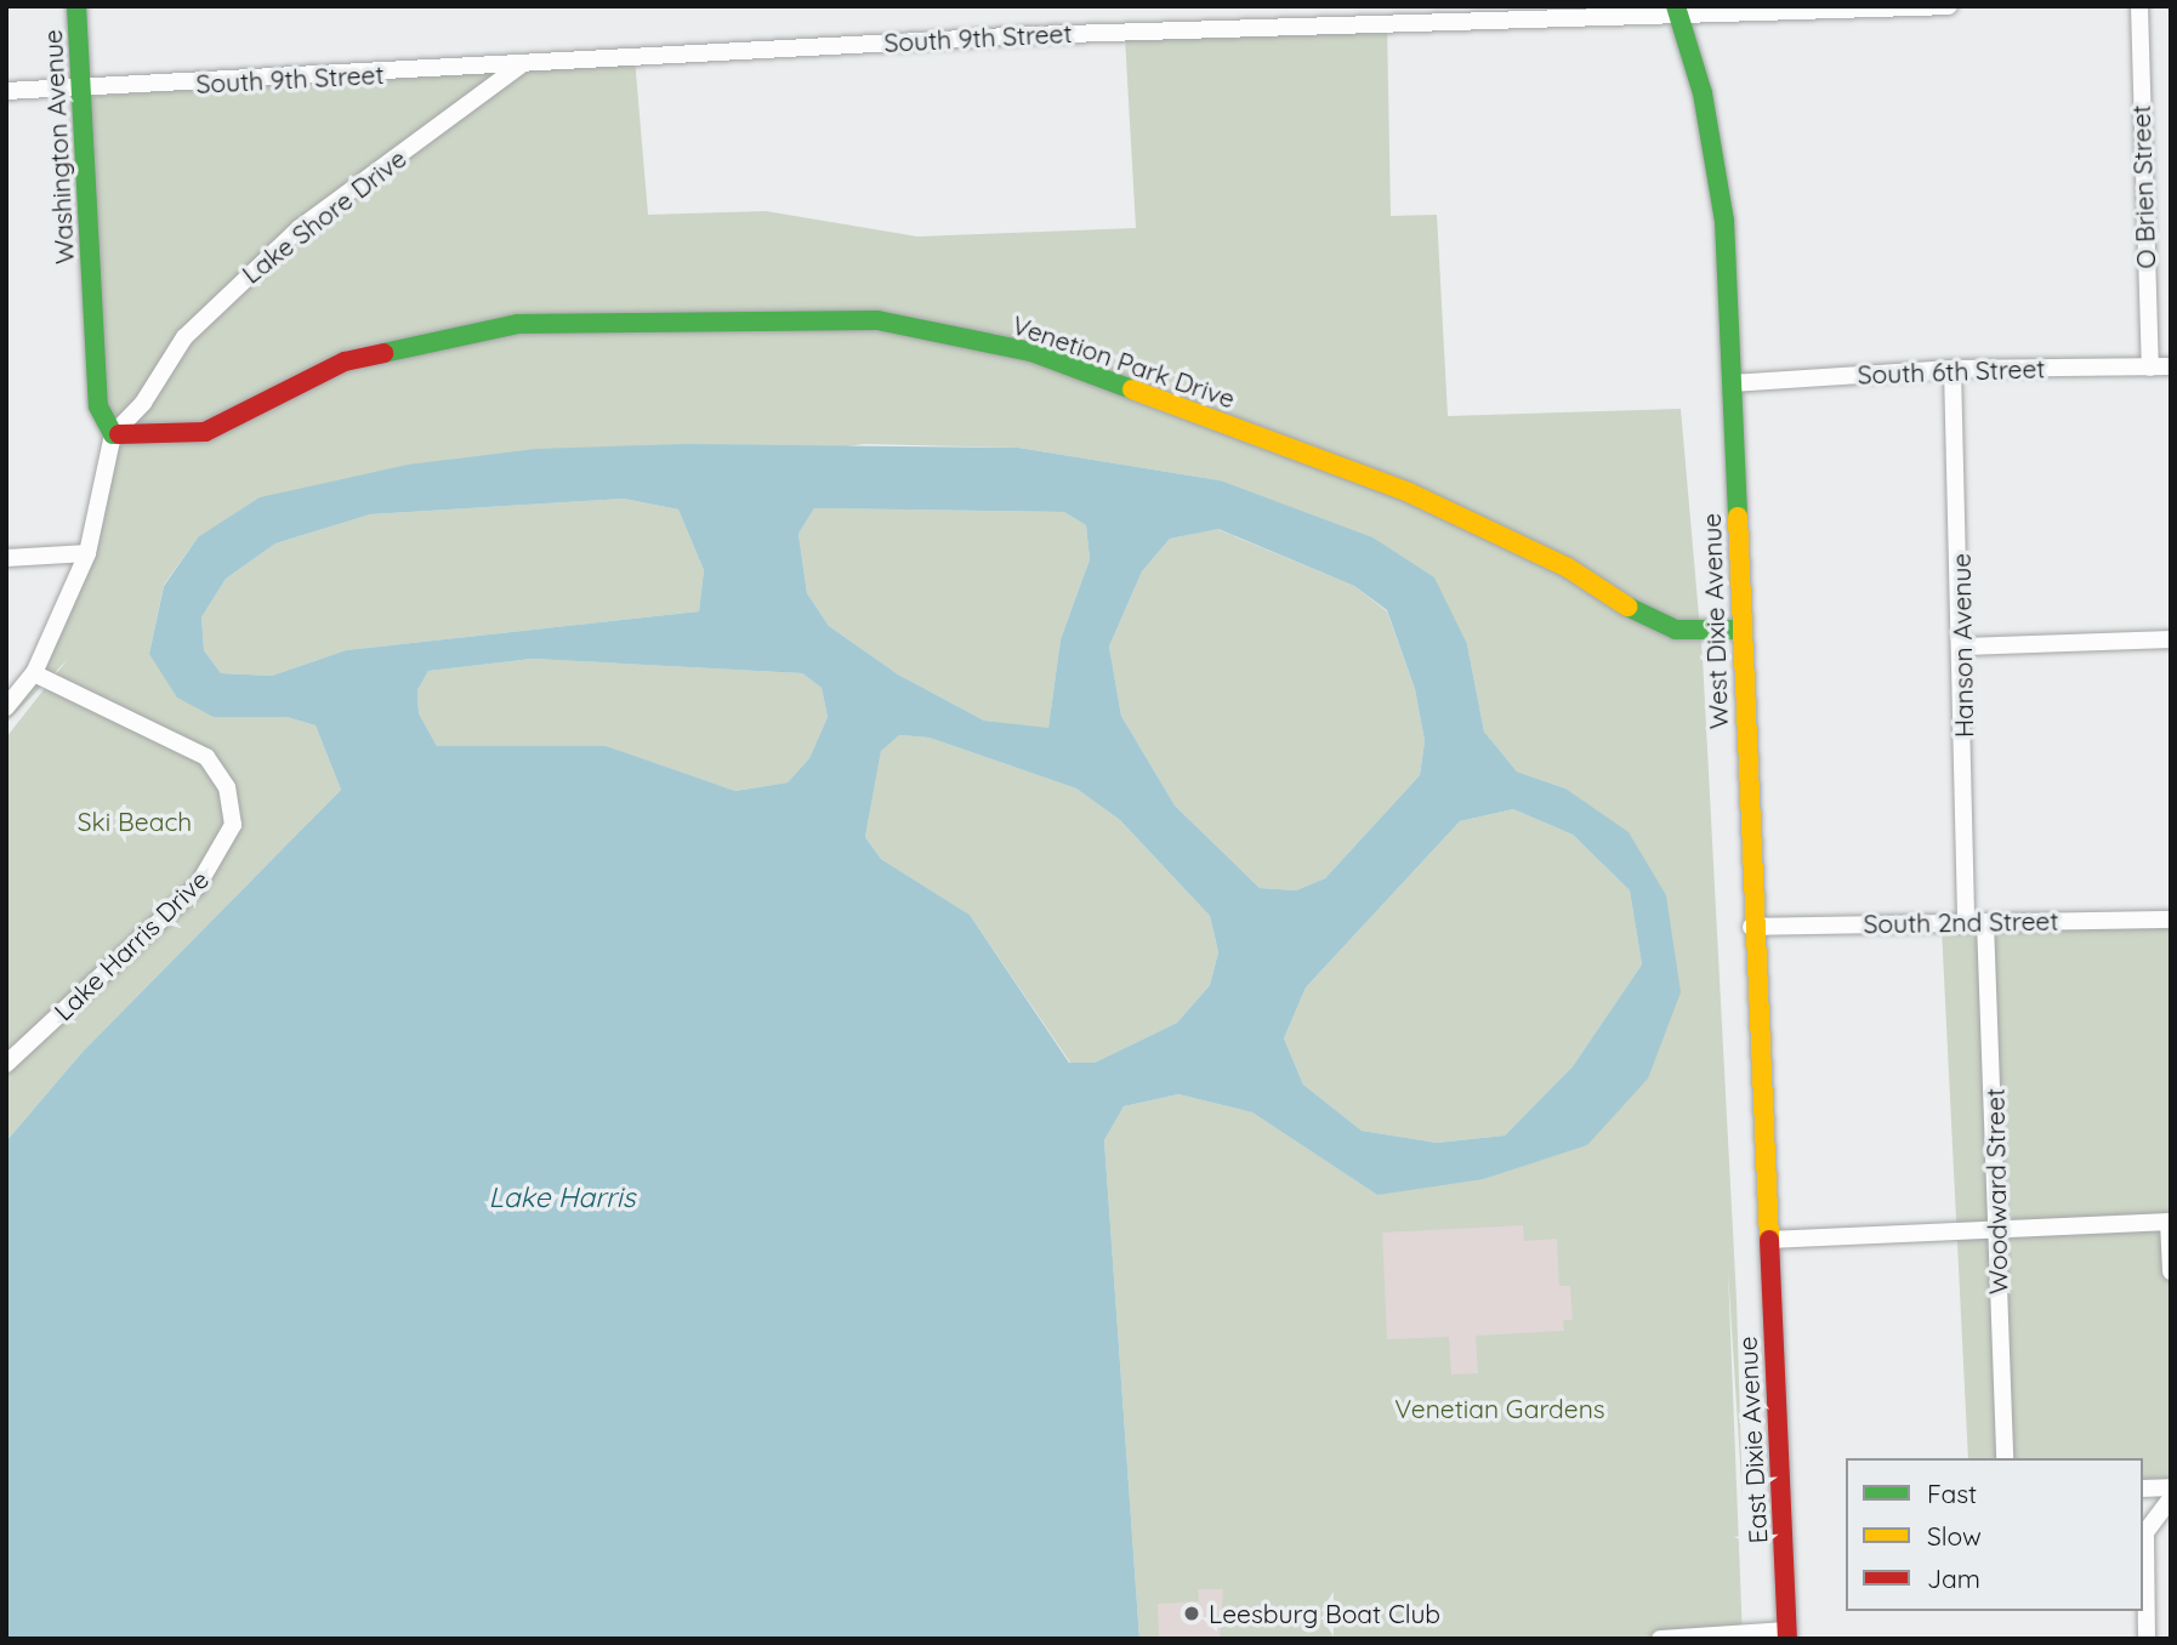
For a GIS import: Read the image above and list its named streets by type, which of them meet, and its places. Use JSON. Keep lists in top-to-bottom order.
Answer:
{
  "streets": {
    "street": [
      "South 9th Street",
      "Washington Avenue",
      "O Brien Street",
      "Lake Shore Drive",
      "Venetion Park Drive",
      "South 6th Street",
      "West Dixie Avenue",
      "Hanson Avenue",
      "South 2nd Street",
      "Lake Harris Drive",
      "Woodward Street",
      "East Dixie Avenue"
    ]
  },
  "crossings": [
    ["South 9th Street", "Washington Avenue"],
    ["South 9th Street", "Lake Shore Drive"],
    ["South 9th Street", "West Dixie Avenue"],
    ["Washington Avenue", "Lake Shore Drive"],
    ["Washington Avenue", "Venetion Park Drive"],
    ["O Brien Street", "South 6th Street"],
    ["Lake Shore Drive", "Venetion Park Drive"],
    ["Venetion Park Drive", "West Dixie Avenue"],
    ["South 6th Street", "West Dixie Avenue"],
    ["South 6th Street", "Hanson Avenue"],
    ["West Dixie Avenue", "South 2nd Street"],
    ["West Dixie Avenue", "East Dixie Avenue"],
    ["Hanson Avenue", "South 2nd Street"],
    ["South 2nd Street", "Woodward Street"]
  ],
  "water": ["Lake Harris"],
  "parks": ["Ski Beach", "Venetian Gardens"],
  "places": ["Leesburg Boat Club"],
  "legend": ["Fast", "Slow", "Jam"]
}
